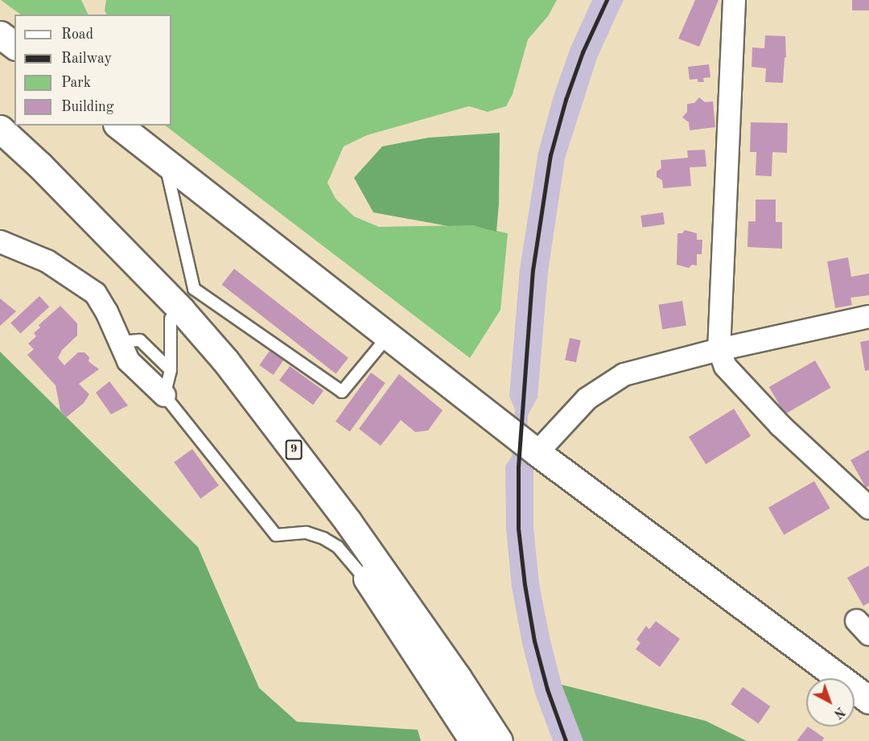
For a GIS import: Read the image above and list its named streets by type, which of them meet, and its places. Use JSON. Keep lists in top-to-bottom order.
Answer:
{
  "streets": {
    "main road": ["9"]
  },
  "legend": [
    "Road",
    "Railway",
    "Park",
    "Building"
  ],
  "north": "bottom right"
}
